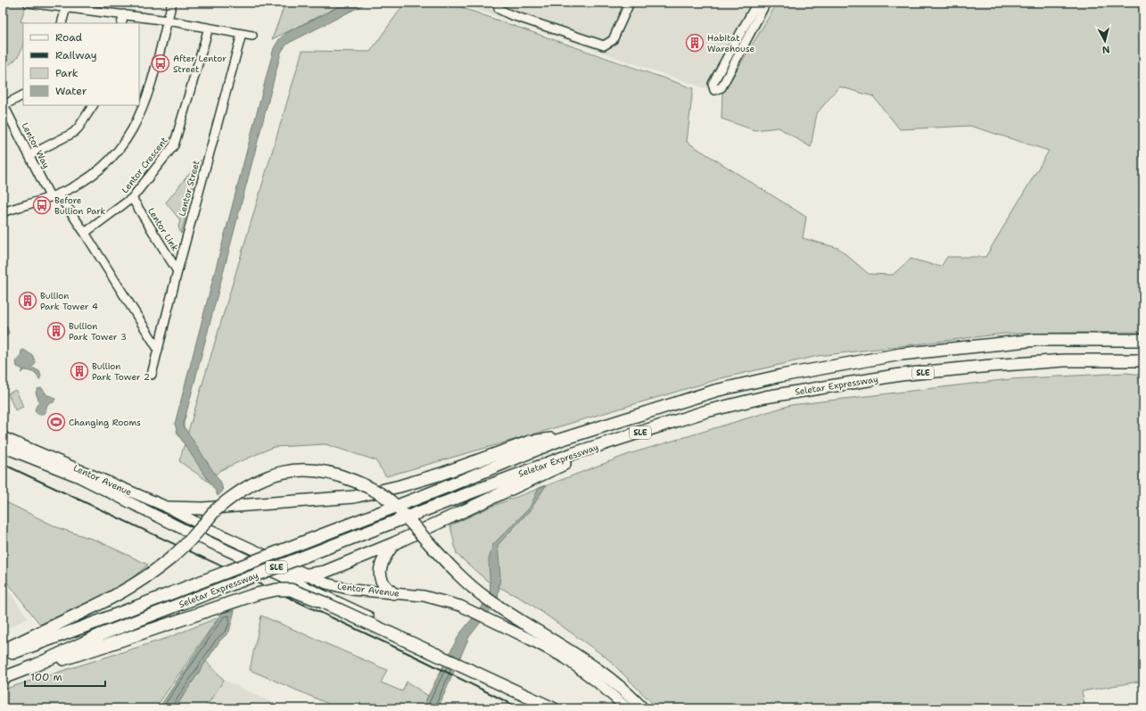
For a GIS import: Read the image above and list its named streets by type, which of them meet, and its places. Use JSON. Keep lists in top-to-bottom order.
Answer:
{
  "streets": {
    "highway": ["SLE", "Seletar Expressway"],
    "main road": ["Lentor Avenue"],
    "street": [
      "Lentor Way",
      "Lentor Crescent",
      "Lentor Street",
      "Lentor Link"
    ]
  },
  "crossings": [
    ["Lentor Crescent", "Lentor Link"],
    ["Lentor Street", "Lentor Link"]
  ],
  "places": {
    "building": [
      "Habitat Warehouse",
      "Bullion Park Tower 4",
      "Bullion Park Tower 3",
      "Bullion Park Tower 2"
    ],
    "bus stop": ["After Lentor Street", "Before Bullion Park"],
    "sports": ["Changing Rooms"]
  },
  "legend": [
    "Road",
    "Railway",
    "Park",
    "Water"
  ],
  "scale_bar": "100 m",
  "north": "bottom"
}
